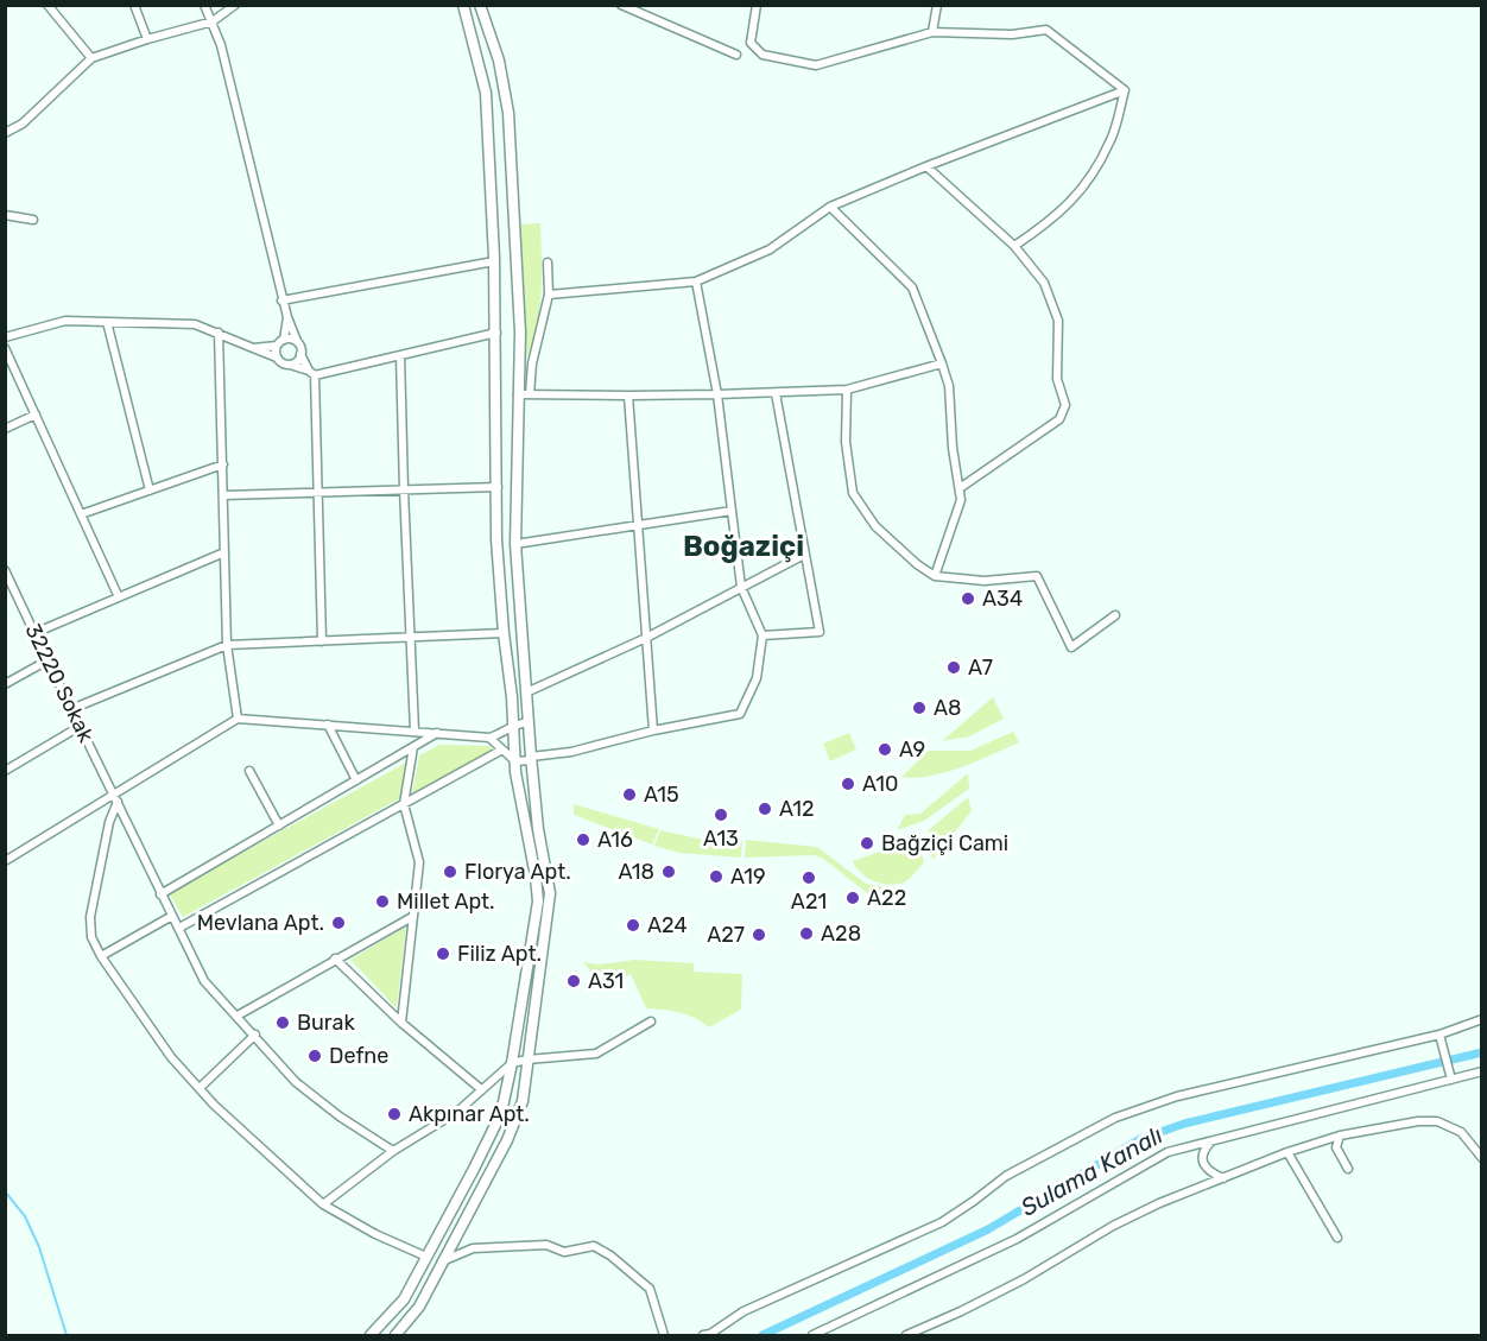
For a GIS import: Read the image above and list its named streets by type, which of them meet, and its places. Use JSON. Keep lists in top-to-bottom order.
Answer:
{
  "streets": {
    "street": ["32220 Sokak"]
  },
  "districts": ["Boğaziçi"],
  "water": ["Sulama Kanalı"],
  "places": [
    "A34",
    "A7",
    "A8",
    "A9",
    "A10",
    "A15",
    "A12",
    "A13",
    "A16",
    "Bağziçi Cami",
    "Florya Apt.",
    "A18",
    "A19",
    "A21",
    "A22",
    "Millet Apt.",
    "Mevlana Apt.",
    "A24",
    "A28",
    "A27",
    "Filiz Apt.",
    "A31",
    "Burak",
    "Defne",
    "Akpınar Apt."
  ]
}
